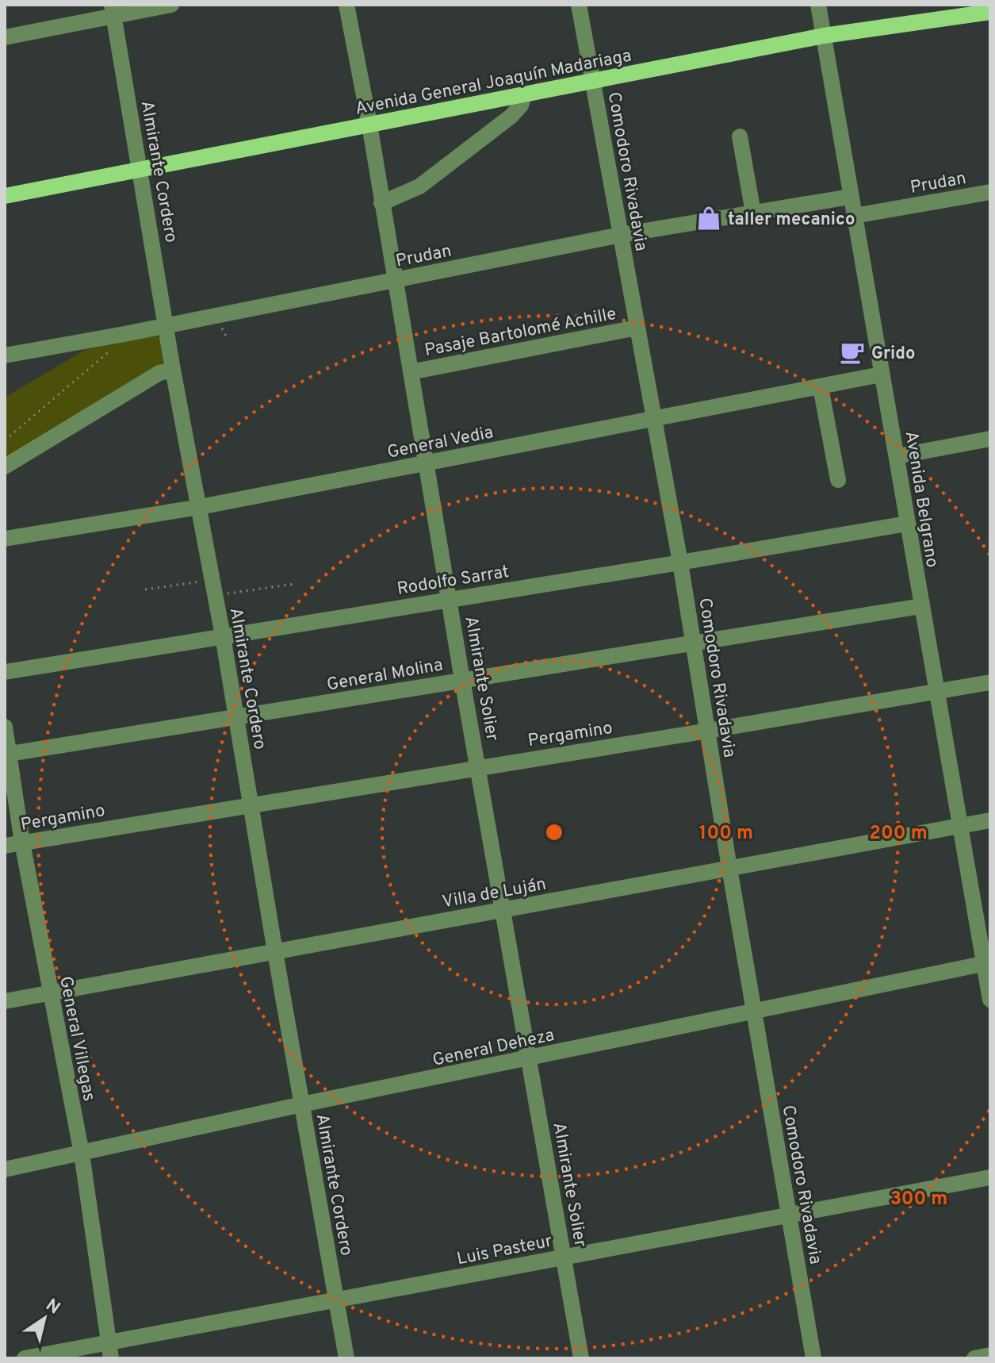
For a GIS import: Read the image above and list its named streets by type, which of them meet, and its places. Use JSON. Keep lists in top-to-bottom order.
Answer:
{
  "streets": {
    "main road": ["Avenida General Joaquín Madariaga"],
    "street": [
      "Almirante Cordero",
      "Comodoro Rivadavia",
      "Prudan",
      "Pasaje Bartolomé Achille",
      "General Vedia",
      "Avenida Belgrano",
      "Rodolfo Sarrat",
      "General Molina",
      "Almirante Solier",
      "Pergamino",
      "Villa de Luján",
      "General Villegas",
      "General Deheza",
      "Luis Pasteur"
    ]
  },
  "crossings": [
    ["Avenida General Joaquín Madariaga", "Almirante Cordero"],
    ["Avenida General Joaquín Madariaga", "Comodoro Rivadavia"],
    ["Avenida General Joaquín Madariaga", "Avenida Belgrano"],
    ["Avenida General Joaquín Madariaga", "Almirante Solier"],
    ["Almirante Cordero", "Prudan"],
    ["Almirante Cordero", "General Vedia"],
    ["Almirante Cordero", "Rodolfo Sarrat"],
    ["Almirante Cordero", "General Molina"],
    ["Almirante Cordero", "Pergamino"],
    ["Almirante Cordero", "Villa de Luján"],
    ["Almirante Cordero", "General Deheza"],
    ["Almirante Cordero", "Luis Pasteur"],
    ["Comodoro Rivadavia", "Prudan"],
    ["Comodoro Rivadavia", "Pasaje Bartolomé Achille"],
    ["Comodoro Rivadavia", "General Vedia"],
    ["Comodoro Rivadavia", "Rodolfo Sarrat"],
    ["Comodoro Rivadavia", "General Molina"],
    ["Comodoro Rivadavia", "Pergamino"],
    ["Comodoro Rivadavia", "Villa de Luján"],
    ["Comodoro Rivadavia", "General Deheza"],
    ["Comodoro Rivadavia", "Luis Pasteur"],
    ["Prudan", "Avenida Belgrano"],
    ["Prudan", "Almirante Solier"],
    ["Pasaje Bartolomé Achille", "Almirante Solier"],
    ["General Vedia", "Avenida Belgrano"],
    ["General Vedia", "Almirante Solier"],
    ["Avenida Belgrano", "Rodolfo Sarrat"],
    ["Avenida Belgrano", "General Molina"],
    ["Avenida Belgrano", "Pergamino"],
    ["Avenida Belgrano", "Villa de Luján"],
    ["Avenida Belgrano", "General Deheza"],
    ["Rodolfo Sarrat", "Almirante Solier"],
    ["General Molina", "Almirante Solier"],
    ["General Molina", "General Villegas"],
    ["Almirante Solier", "Pergamino"],
    ["Almirante Solier", "Villa de Luján"],
    ["Almirante Solier", "General Deheza"],
    ["Almirante Solier", "Luis Pasteur"],
    ["Pergamino", "General Villegas"],
    ["Villa de Luján", "General Villegas"],
    ["General Villegas", "General Deheza"],
    ["General Villegas", "Luis Pasteur"]
  ],
  "places": {
    "shop": ["taller mecanico"],
    "cafe": ["Grido"]
  },
  "north": "top right",
  "rings": ["100 m", "200 m", "300 m"]
}
